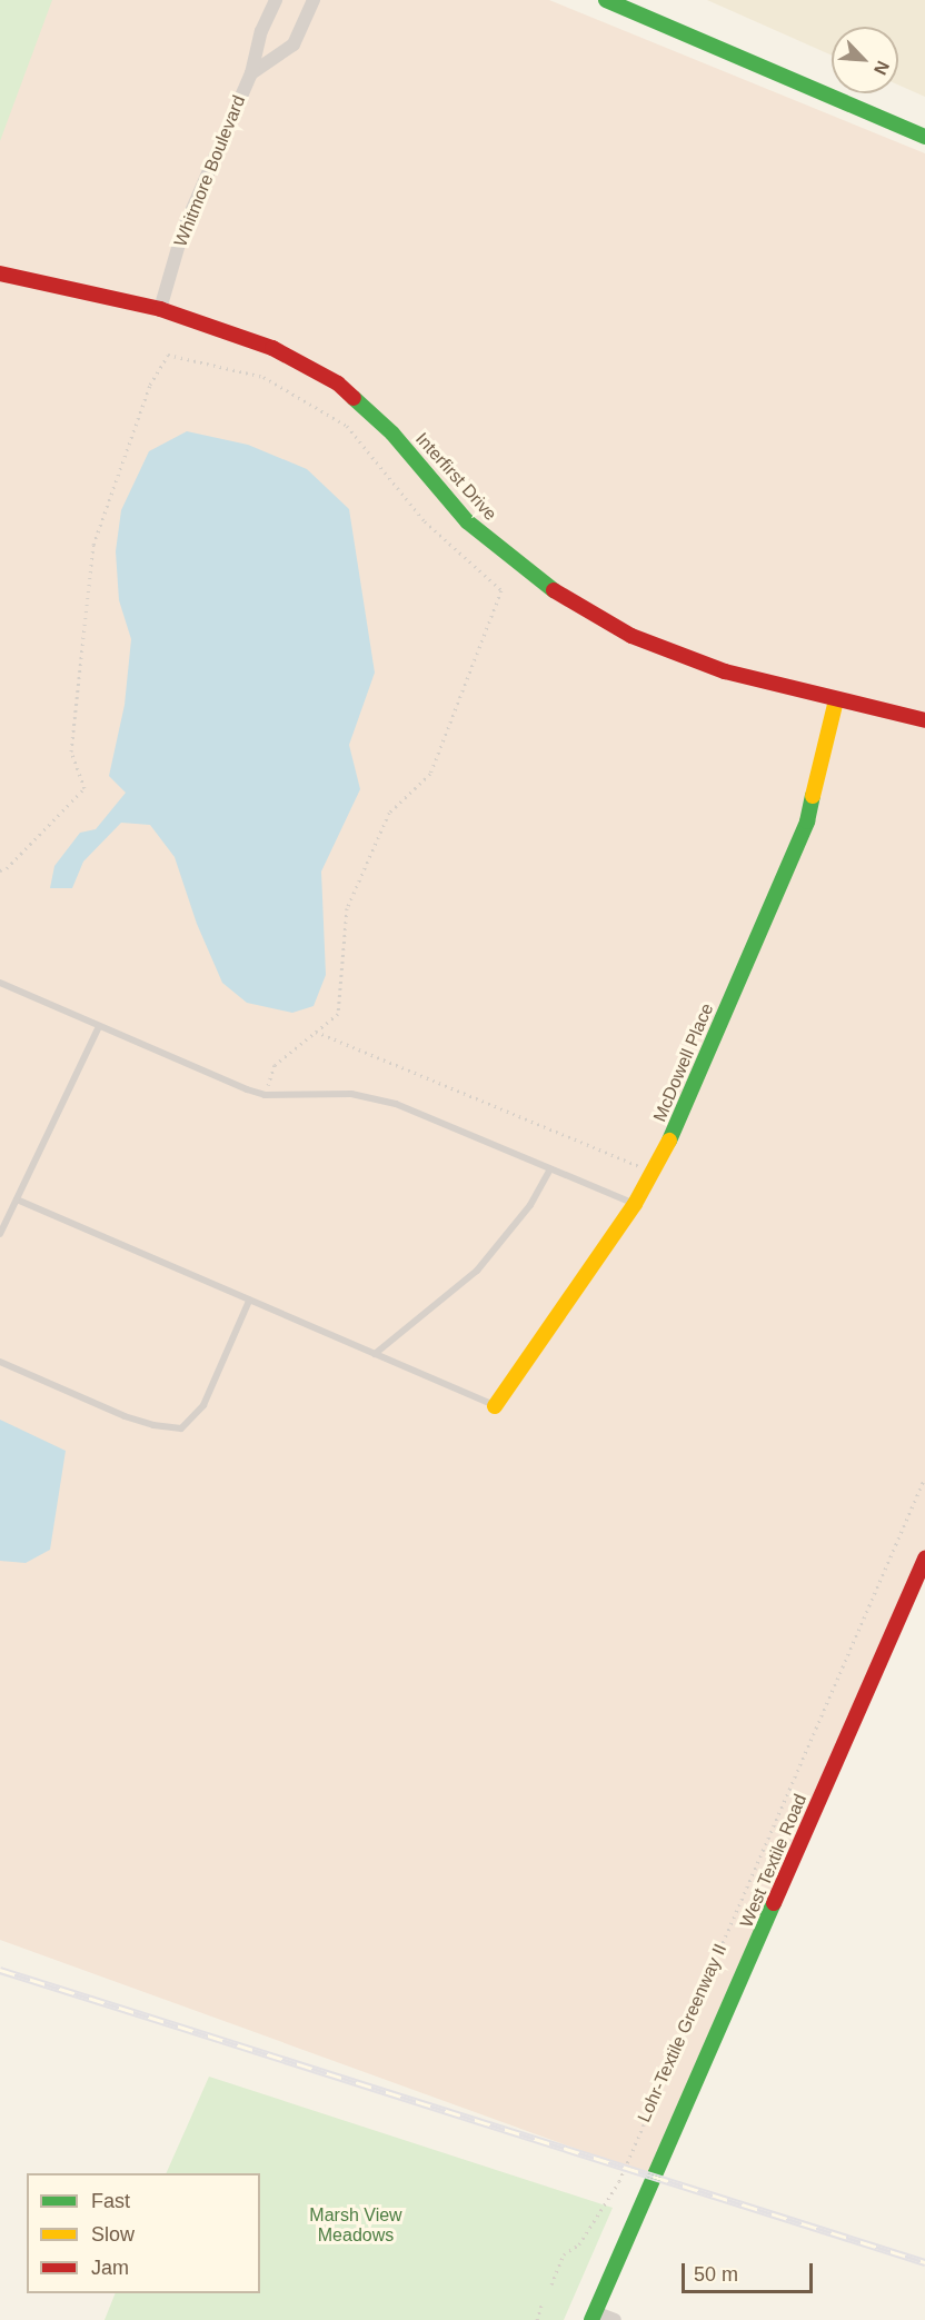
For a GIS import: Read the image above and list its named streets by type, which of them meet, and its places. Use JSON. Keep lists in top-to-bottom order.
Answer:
{
  "streets": {
    "street": [
      "Whitmore Boulevard",
      "Interfirst Drive",
      "McDowell Place",
      "West Textile Road"
    ],
    "path": ["Lohr-Textile Greenway II"]
  },
  "crossings": [
    ["Whitmore Boulevard", "Interfirst Drive"],
    ["Interfirst Drive", "McDowell Place"]
  ],
  "parks": ["Marsh View Meadows"],
  "legend": ["Fast", "Slow", "Jam"],
  "scale_bar": "50 m",
  "north": "bottom right"
}
